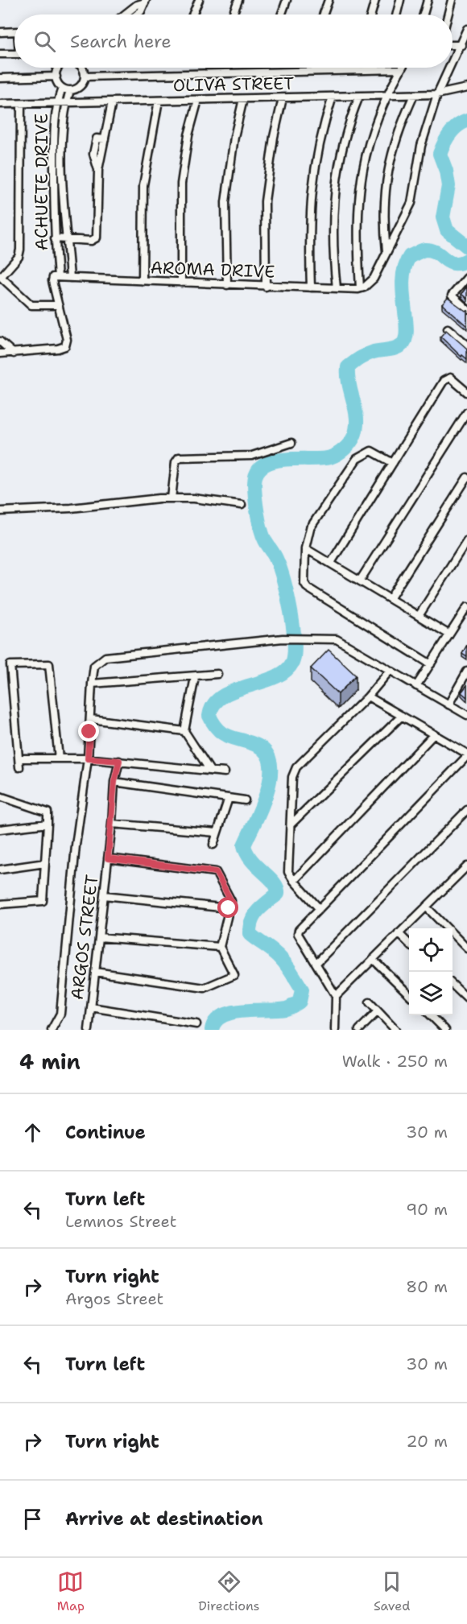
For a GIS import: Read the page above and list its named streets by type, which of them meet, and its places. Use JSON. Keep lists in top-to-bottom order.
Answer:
{
  "streets": {
    "street": [
      "OLIVA STREET",
      "ACHUETE DRIVE",
      "AROMA DRIVE",
      "ARGOS STREET"
    ]
  },
  "crossings": [
    ["OLIVA STREET", "ACHUETE DRIVE"],
    ["ACHUETE DRIVE", "AROMA DRIVE"]
  ],
  "page": {
    "search": "Search here",
    "heading": ["4 min", "Walk · 250 m"],
    "list": [
      ["Continue", "30 m"],
      ["Turn left", "Lemnos Street", "90 m"],
      ["Turn right", "Argos Street", "80 m"],
      ["Turn left", "30 m"],
      ["Turn right", "20 m"],
      "Arrive at destination"
    ],
    "nav": ["Map", "Directions", "Saved"]
  }
}
